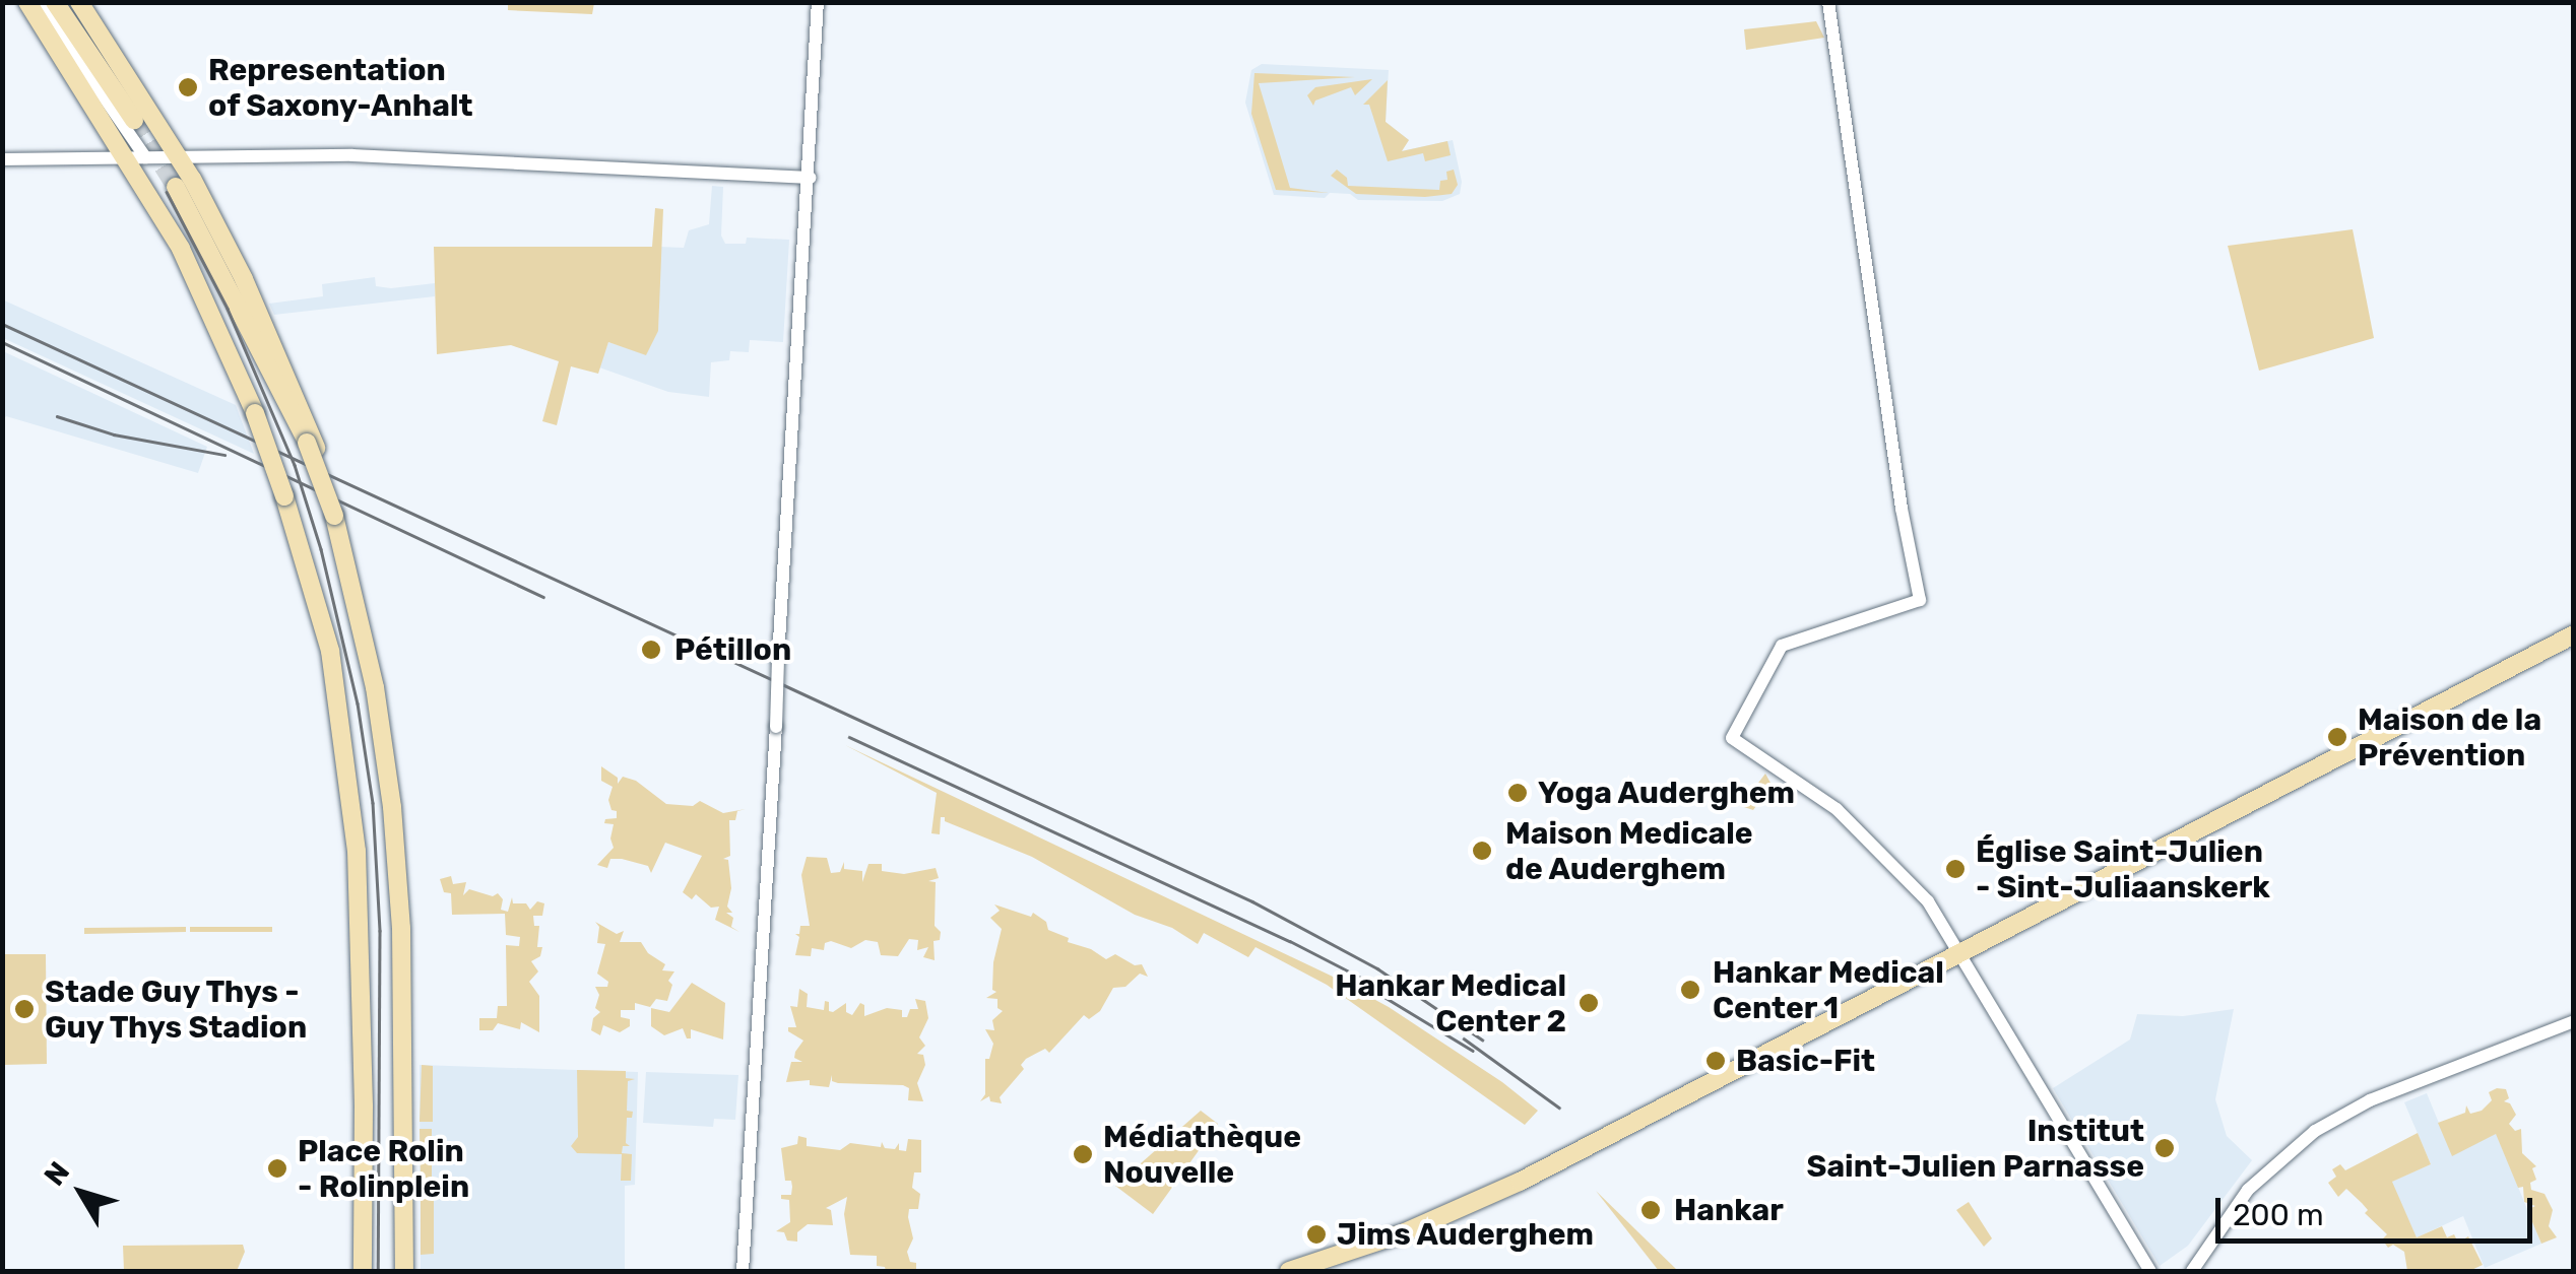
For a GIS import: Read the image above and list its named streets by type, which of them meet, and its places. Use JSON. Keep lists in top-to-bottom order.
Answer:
{
  "places": [
    "Representation of Saxony-Anhalt",
    "Pétillon",
    "Maison de la Prévention",
    "Yoga Auderghem",
    "Maison Medicale de Auderghem",
    "Église Saint-Julien - Sint-Juliaanskerk",
    "Hankar Medical Center 1",
    "Hankar Medical Center 2",
    "Stade Guy Thys - Guy Thys Stadion",
    "Basic-Fit",
    "Institut Saint-Julien Parnasse",
    "Médiathèque Nouvelle",
    "Place Rolin - Rolinplein",
    "Hankar",
    "Jims Auderghem"
  ],
  "scale_bar": "200 m",
  "north": "top left"
}
